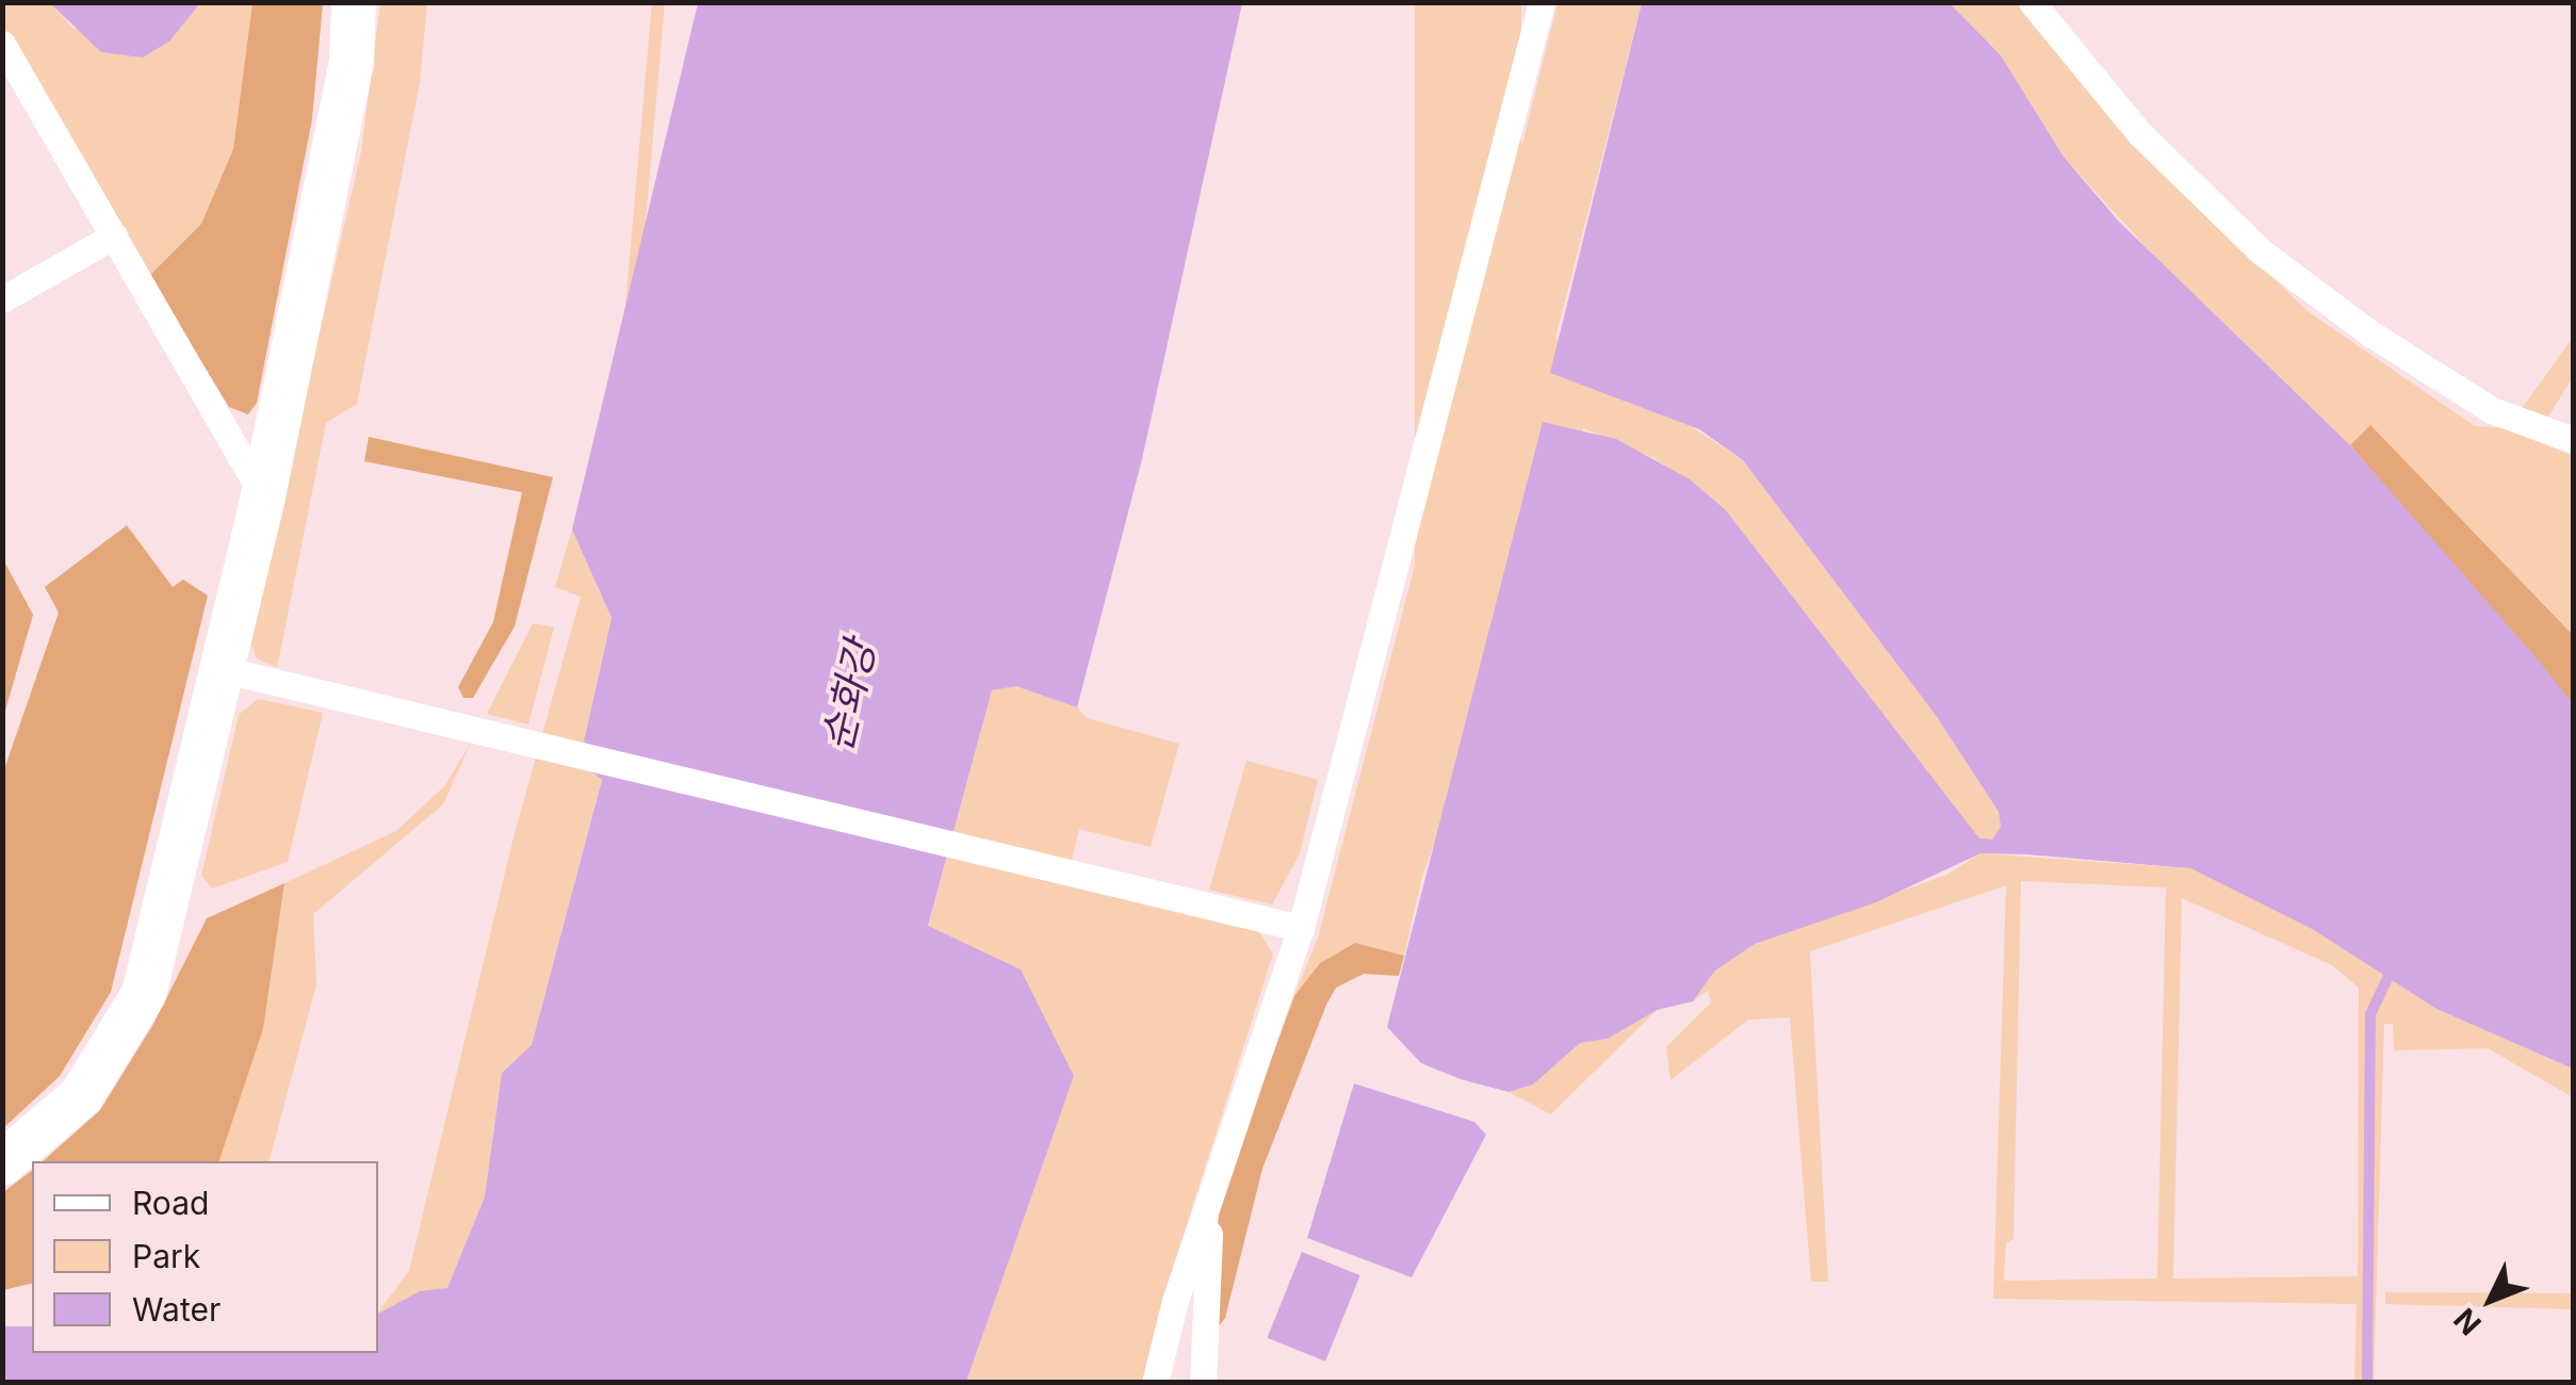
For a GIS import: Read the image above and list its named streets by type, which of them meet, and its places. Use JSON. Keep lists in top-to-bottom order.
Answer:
{
  "water": ["순화강"],
  "legend": ["Road", "Park", "Water"],
  "north": "bottom left"
}
